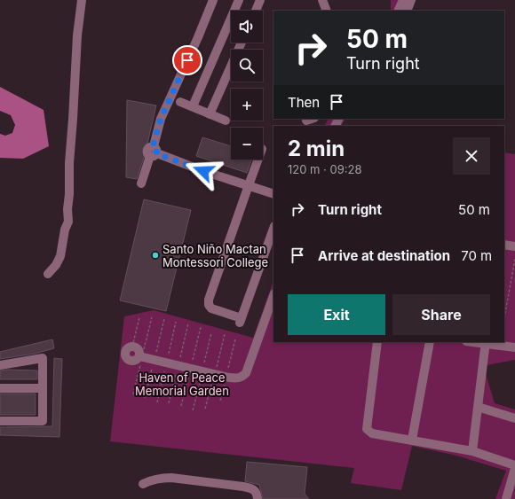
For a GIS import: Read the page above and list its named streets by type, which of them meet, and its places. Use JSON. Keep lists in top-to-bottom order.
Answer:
{
  "parks": ["Haven of Peace Memorial Garden"],
  "places": ["Santo Niño Mactan Montessori College"],
  "page": {
    "map_buttons": ["+", "−"],
    "turn": ["50 m", "Turn right"],
    "then": "Then",
    "heading": ["2 min", "120 m · 09:28"],
    "list": [
      {
        "name": "Turn right",
        "value": "50 m"
      },
      {
        "name": "Arrive at destination",
        "value": "70 m"
      }
    ],
    "buttons": ["Exit", "Share"]
  }
}
